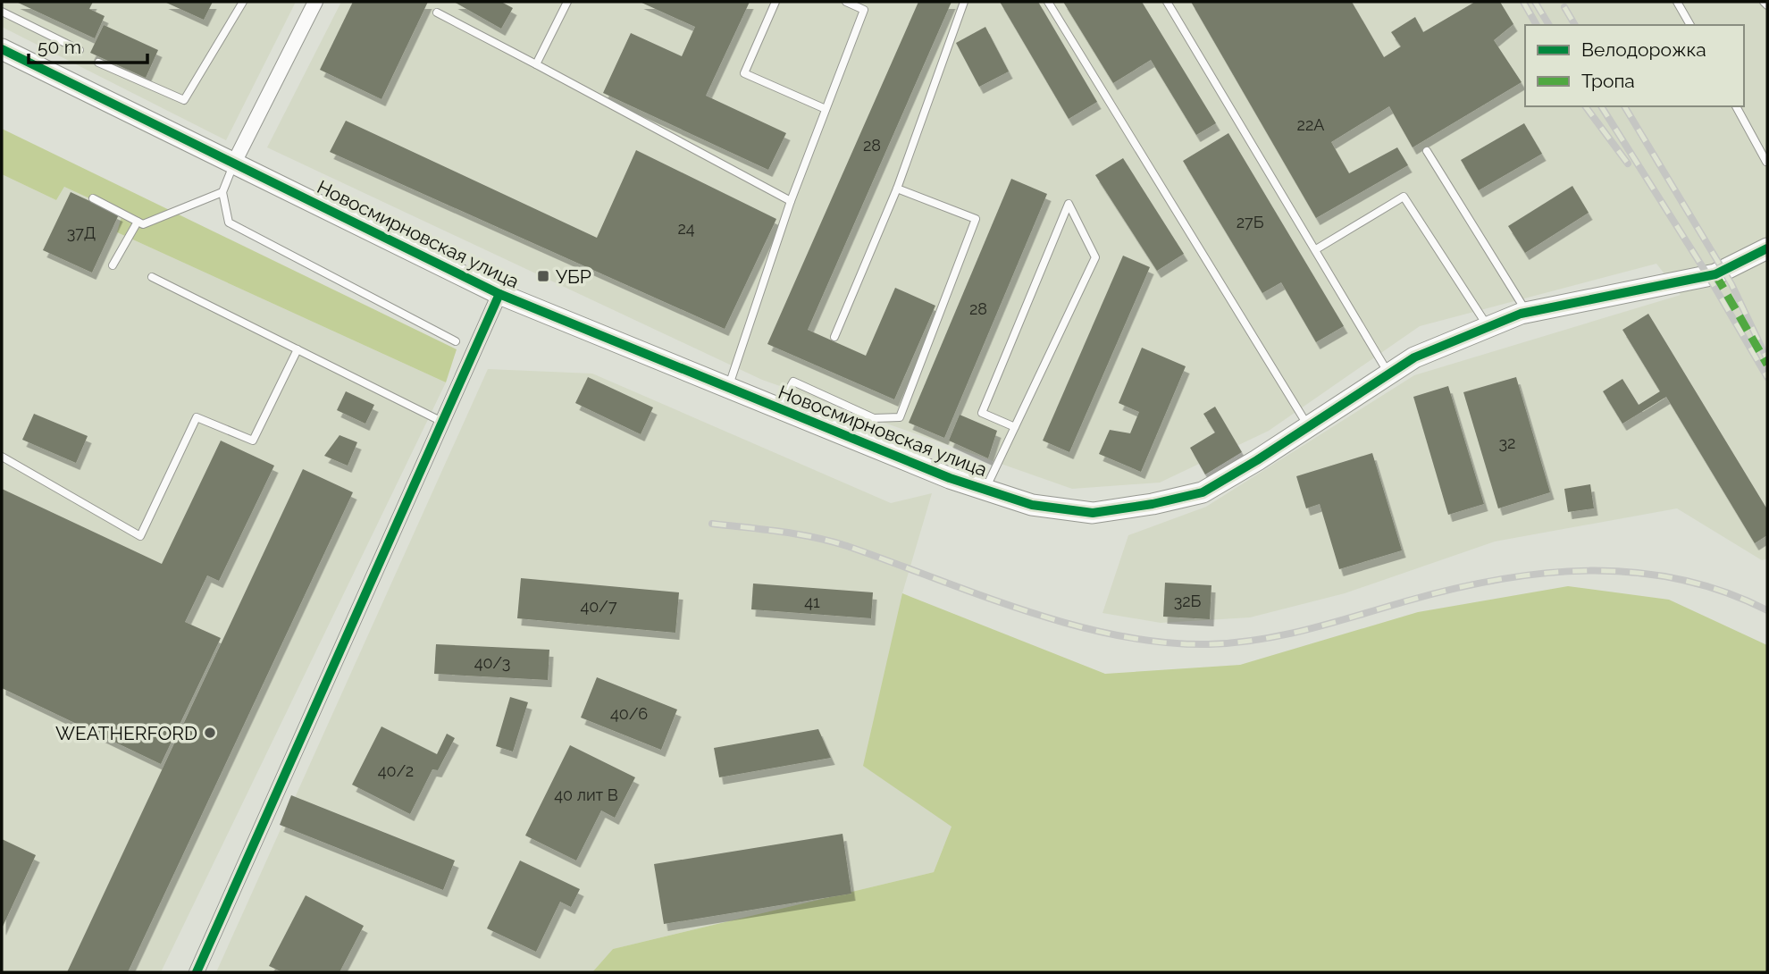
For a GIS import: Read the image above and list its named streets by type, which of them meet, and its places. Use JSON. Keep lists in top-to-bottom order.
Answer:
{
  "streets": {
    "street": ["Новосмирновская улица"]
  },
  "places": {
    "transit": ["УБР"],
    "other": ["WEATHERFORD"]
  },
  "house_numbers": [
    "22А",
    "28",
    "27Б",
    "24",
    "37Д",
    "28",
    "32",
    "32Б",
    "41",
    "40/7",
    "40/3",
    "40/6",
    "40/2",
    "40 лит В"
  ],
  "legend": ["Велодорожка", "Тропа"],
  "scale_bar": "50 m"
}
